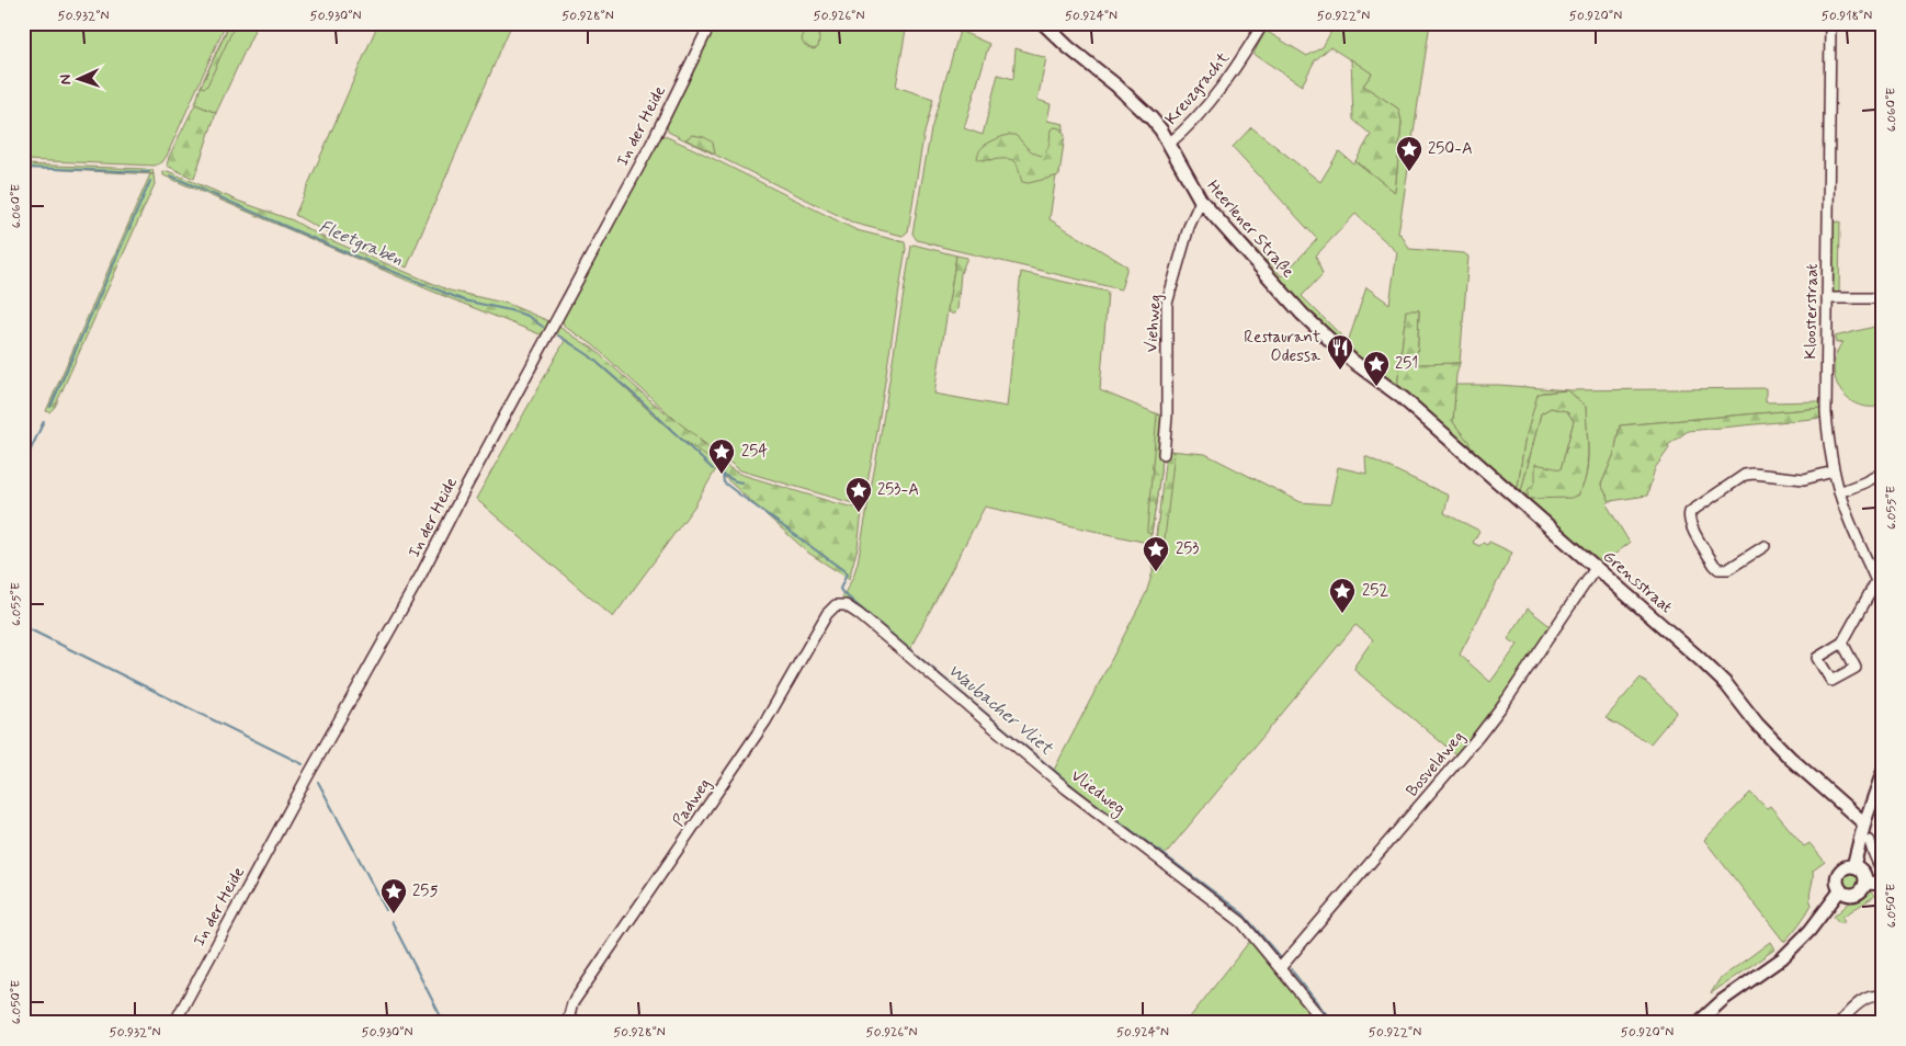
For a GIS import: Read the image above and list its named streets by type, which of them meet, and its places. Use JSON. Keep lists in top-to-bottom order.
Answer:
{
  "streets": {
    "main road": ["Heerlener Straße", "Grensstraat"],
    "street": [
      "Kreuzgracht",
      "In der Heide",
      "Kloosterstraat",
      "Viehweg",
      "Bosveldweg",
      "Vliedweg",
      "Padweg"
    ]
  },
  "crossings": [
    ["Kreuzgracht", "Heerlener Straße"],
    ["Heerlener Straße", "Viehweg"],
    ["Heerlener Straße", "Grensstraat"],
    ["Grensstraat", "Bosveldweg"],
    ["Bosveldweg", "Vliedweg"],
    ["Vliedweg", "Padweg"]
  ],
  "water": ["Fleetgraben", "Waubacher Vliet"],
  "places": {
    "place": [
      "250-A",
      "251",
      "254",
      "253-A",
      "253",
      "252",
      "255"
    ],
    "restaurant": ["Restaurant Odessa"]
  },
  "north": "left",
  "coordinates": [
    "50.932°N",
    "50.930°N",
    "50.928°N",
    "50.926°N",
    "50.924°N",
    "50.922°N",
    "50.920°N",
    "50.918°N",
    "6.060°E",
    "6.055°E",
    "6.050°E"
  ]
}
